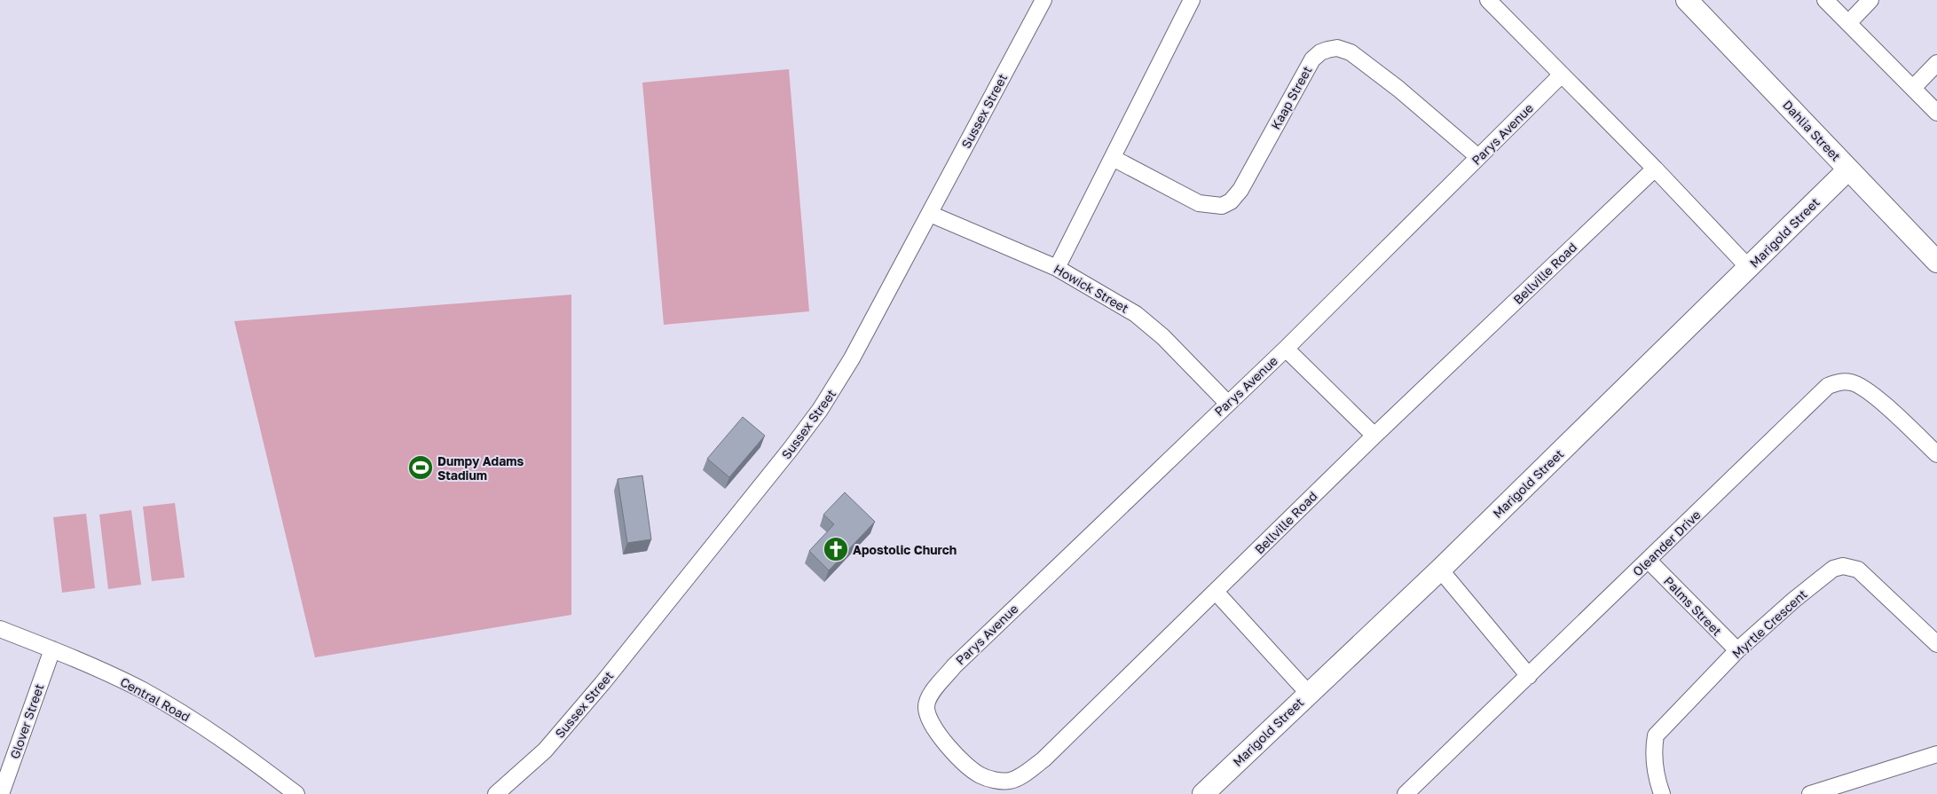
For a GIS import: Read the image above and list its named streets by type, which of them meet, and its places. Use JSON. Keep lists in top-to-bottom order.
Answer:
{
  "streets": {
    "street": [
      "Kaap Street",
      "Sussex Street",
      "Dahlia Street",
      "Parys Avenue",
      "Marigold Street",
      "Bellville Road",
      "Howick Street",
      "Oleander Drive",
      "Palms Street",
      "Myrtle Crescent",
      "Central Road",
      "Glover Street"
    ]
  },
  "crossings": [
    ["Kaap Street", "Parys Avenue"],
    ["Sussex Street", "Howick Street"],
    ["Dahlia Street", "Marigold Street"],
    ["Parys Avenue", "Bellville Road"],
    ["Parys Avenue", "Howick Street"],
    ["Oleander Drive", "Palms Street"],
    ["Palms Street", "Myrtle Crescent"],
    ["Central Road", "Glover Street"]
  ],
  "places": {
    "sports": ["Dumpy Adams Stadium"],
    "church": ["Apostolic Church"]
  }
}
